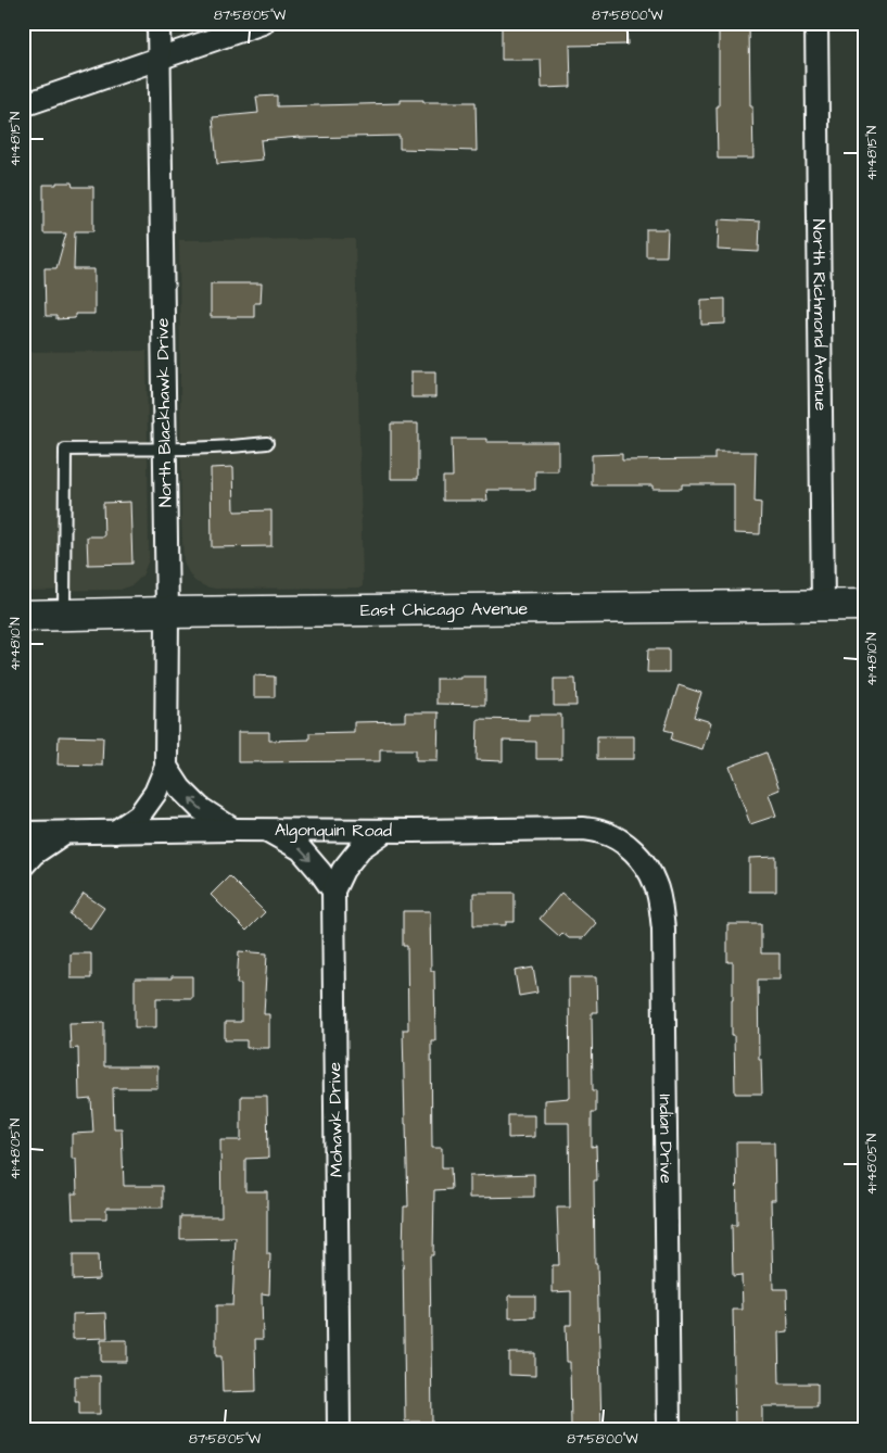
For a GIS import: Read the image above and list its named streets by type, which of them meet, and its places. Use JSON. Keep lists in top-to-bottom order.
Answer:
{
  "streets": {
    "main road": ["East Chicago Avenue"],
    "street": [
      "North Richmond Avenue",
      "North Blackhawk Drive",
      "Algonquin Road",
      "Mohawk Drive",
      "Indian Drive"
    ]
  },
  "crossings": [
    ["North Richmond Avenue", "East Chicago Avenue"],
    ["North Blackhawk Drive", "East Chicago Avenue"],
    ["North Blackhawk Drive", "Algonquin Road"],
    ["Algonquin Road", "Mohawk Drive"],
    ["Algonquin Road", "Indian Drive"]
  ],
  "coordinates": [
    "87°58'05\"W",
    "87°58'00\"W",
    "41°48'15\"N",
    "41°48'10\"N",
    "41°48'05\"N"
  ]
}
